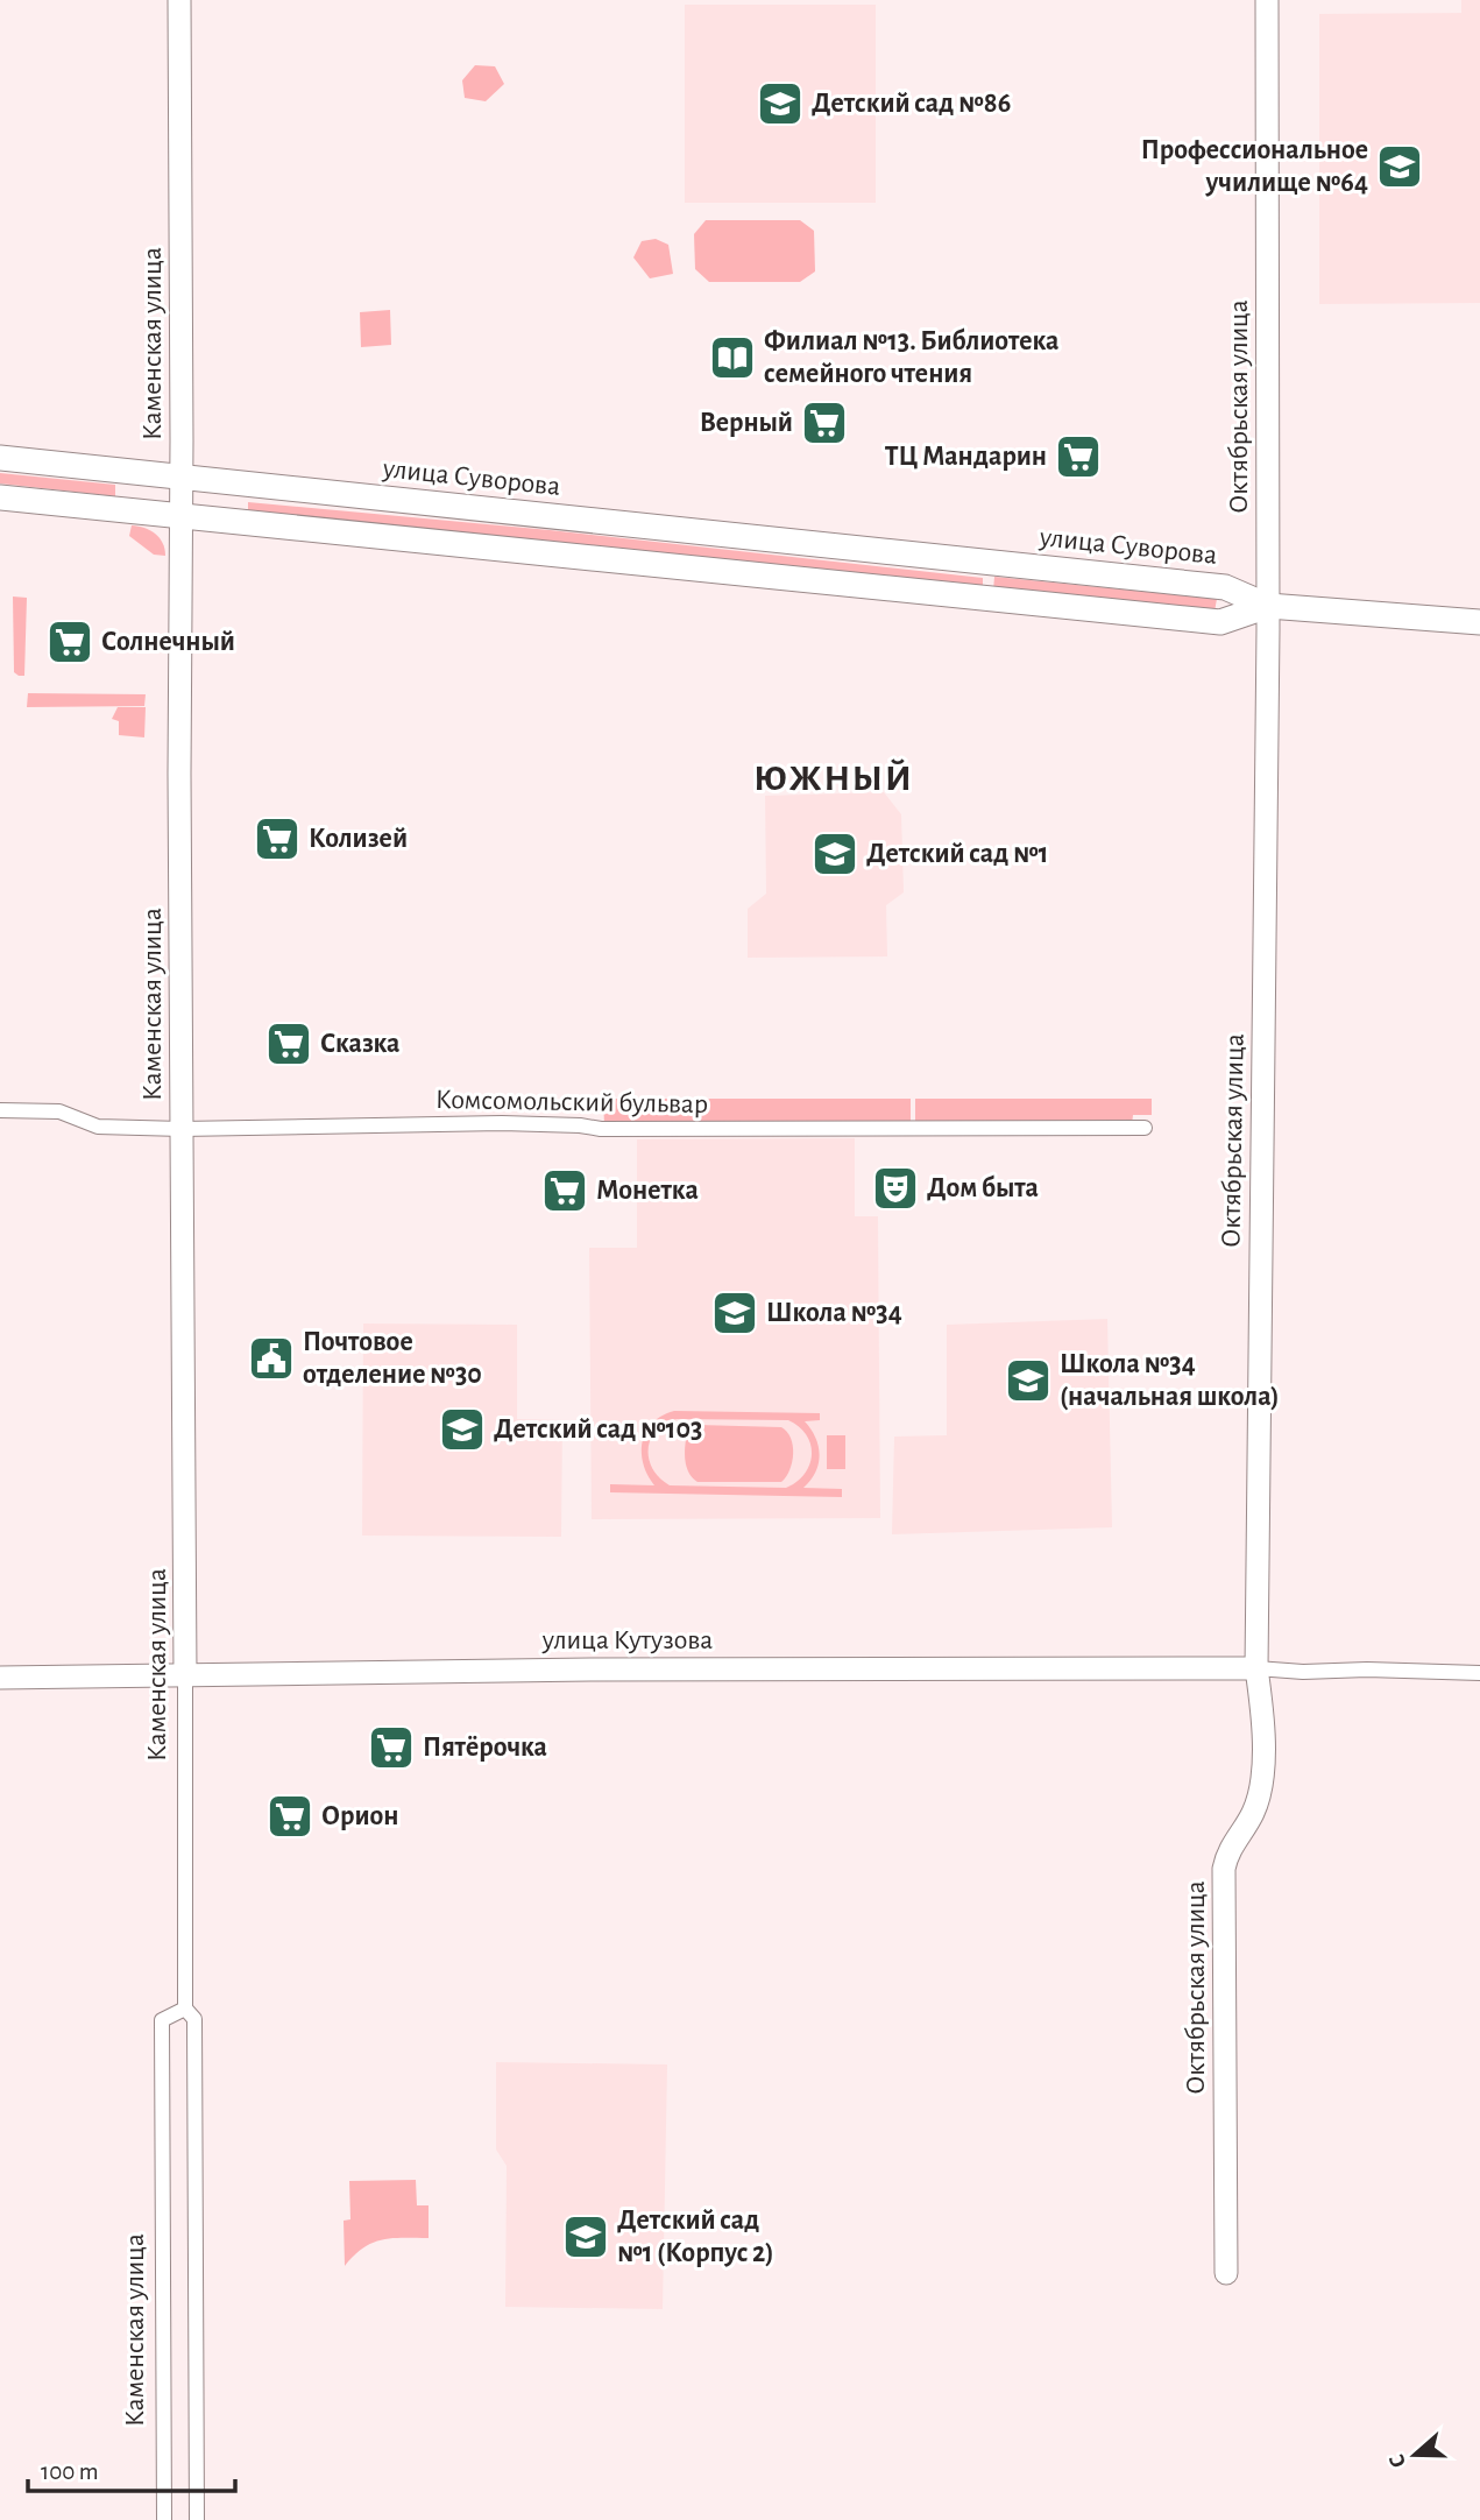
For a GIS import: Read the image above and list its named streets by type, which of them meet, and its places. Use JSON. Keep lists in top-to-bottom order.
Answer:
{
  "streets": {
    "main road": ["улица Суворова"],
    "street": [
      "Каменская улица",
      "Октябрьская улица",
      "Комсомольский бульвар",
      "улица Кутузова"
    ]
  },
  "crossings": [
    ["Каменская улица", "улица Суворова"],
    ["Каменская улица", "Комсомольский бульвар"],
    ["Каменская улица", "улица Кутузова"],
    ["Октябрьская улица", "улица Суворова"],
    ["Октябрьская улица", "улица Кутузова"]
  ],
  "districts": ["ЮЖНЫЙ"],
  "places": {
    "school or university": [
      "Детский сад №86",
      "Профессиональное училище №64",
      "Детский сад №1",
      "Школа №34",
      "Школа №34 (начальная школа)",
      "Детский сад №103",
      "Детский сад №1 (Корпус 2)"
    ],
    "library": ["Филиал №13. Библиотека семейного чтения"],
    "supermarket": [
      "Верный",
      "ТЦ Мандарин",
      "Солнечный",
      "Колизей",
      "Сказка",
      "Монетка",
      "Пятёрочка",
      "Орион"
    ],
    "theatre": ["Дом быта"],
    "public building": ["Почтовое отделение №30"]
  },
  "scale_bar": "100 m",
  "north": "left"
}
